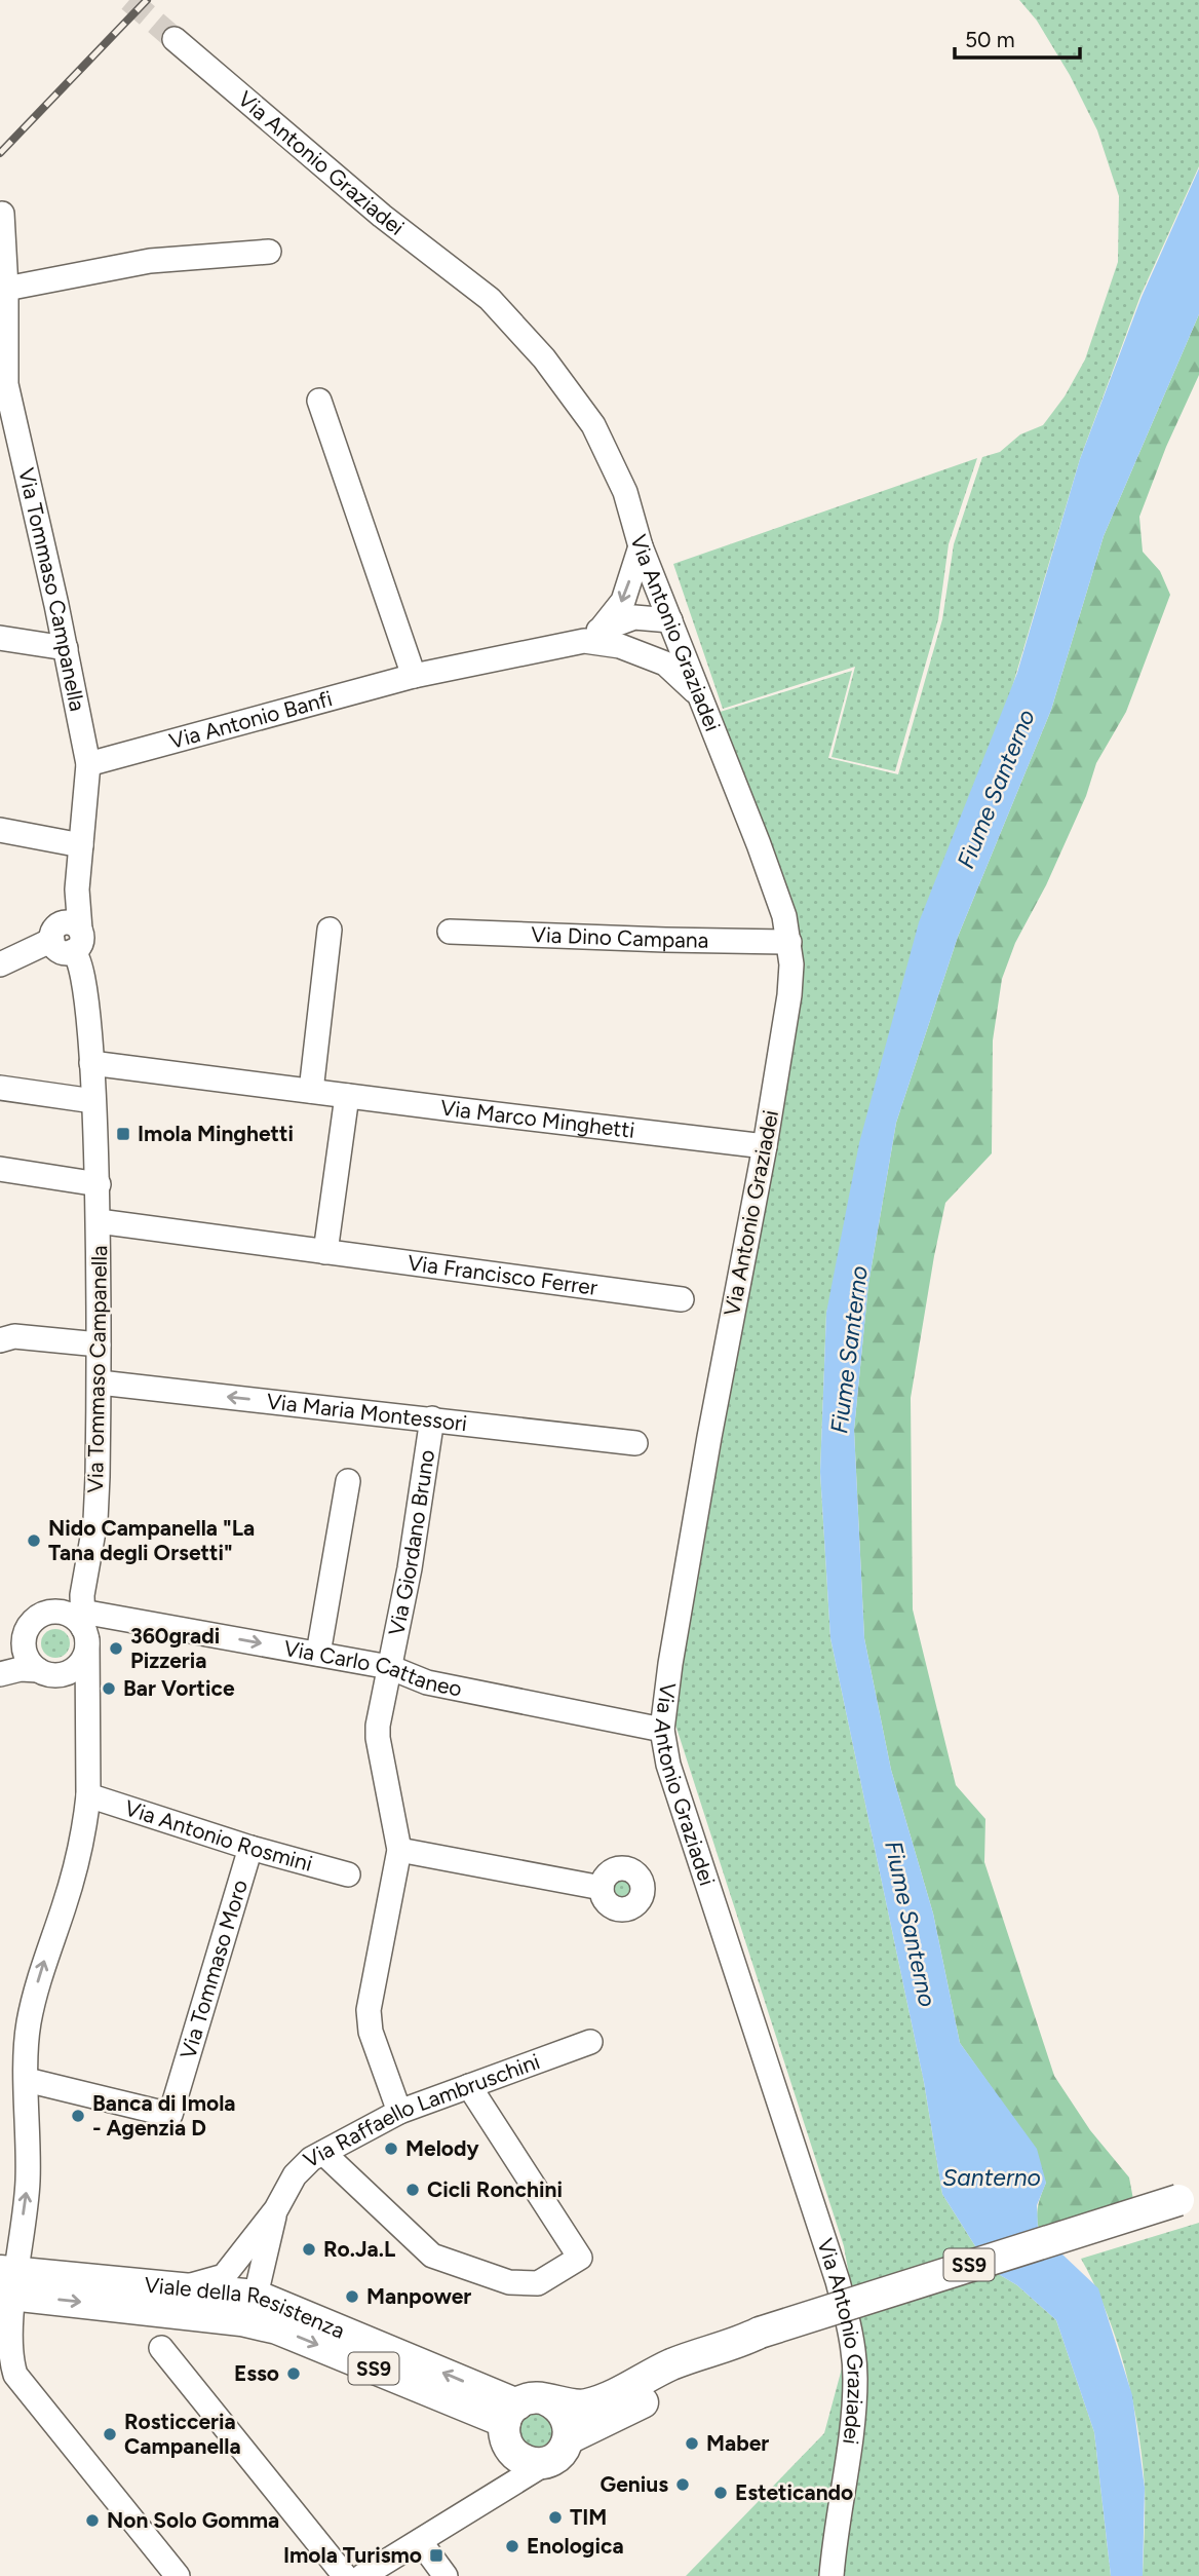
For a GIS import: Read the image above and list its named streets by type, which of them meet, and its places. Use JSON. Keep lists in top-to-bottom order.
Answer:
{
  "streets": {
    "main road": ["SS9", "Viale della Resistenza"],
    "street": [
      "Via Antonio Graziadei",
      "Via Tommaso Campanella",
      "Via Antonio Banfi",
      "Via Dino Campana",
      "Via Marco Minghetti",
      "Via Francisco Ferrer",
      "Via Maria Montessori",
      "Via Giordano Bruno",
      "Via Carlo Cattaneo",
      "Via Antonio Rosmini",
      "Via Tommaso Moro",
      "Via Raffaello Lambruschini"
    ]
  },
  "crossings": [
    ["Via Antonio Graziadei", "Via Antonio Banfi"],
    ["Via Antonio Graziadei", "Via Dino Campana"],
    ["Via Antonio Graziadei", "Via Marco Minghetti"],
    ["Via Antonio Graziadei", "Via Carlo Cattaneo"],
    ["Via Tommaso Campanella", "Via Antonio Banfi"],
    ["Via Tommaso Campanella", "Via Marco Minghetti"],
    ["Via Tommaso Campanella", "Via Francisco Ferrer"],
    ["Via Tommaso Campanella", "Via Maria Montessori"],
    ["Via Tommaso Campanella", "Via Carlo Cattaneo"],
    ["Via Tommaso Campanella", "Via Antonio Rosmini"],
    ["Via Tommaso Campanella", "Via Tommaso Moro"],
    ["Via Tommaso Campanella", "Viale della Resistenza"],
    ["Via Maria Montessori", "Via Giordano Bruno"],
    ["Via Giordano Bruno", "Via Carlo Cattaneo"],
    ["Via Antonio Rosmini", "Via Tommaso Moro"],
    ["Via Raffaello Lambruschini", "Viale della Resistenza"],
    ["SS9", "Viale della Resistenza"]
  ],
  "one_way": ["Via Maria Montessori", "Via Carlo Cattaneo"],
  "water": ["Fiume Santerno", "Santerno"],
  "places": {
    "transit": ["Imola Minghetti", "Imola Turismo"],
    "other": [
      "Nido Campanella \"La Tana degli Orsetti\"",
      "360gradi Pizzeria",
      "Bar Vortice",
      "Banca di Imola - Agenzia D",
      "Melody",
      "Cicli Ronchini",
      "Ro.Ja.L",
      "Manpower",
      "Esso",
      "Rosticceria Campanella",
      "Maber",
      "Genius",
      "Esteticando",
      "TIM",
      "Non Solo Gomma",
      "Enologica"
    ]
  },
  "scale_bar": "50 m"
}
